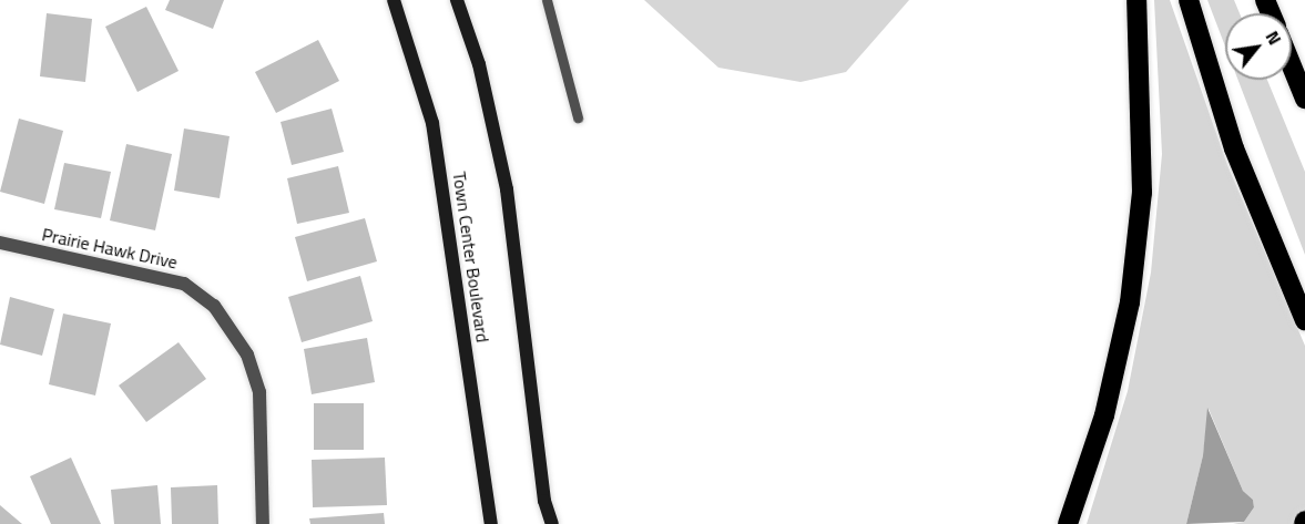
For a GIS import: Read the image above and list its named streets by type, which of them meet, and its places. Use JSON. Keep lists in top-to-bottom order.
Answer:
{
  "streets": {
    "main road": ["Town Center Boulevard"],
    "street": ["Prairie Hawk Drive"]
  },
  "north": "top right"
}
